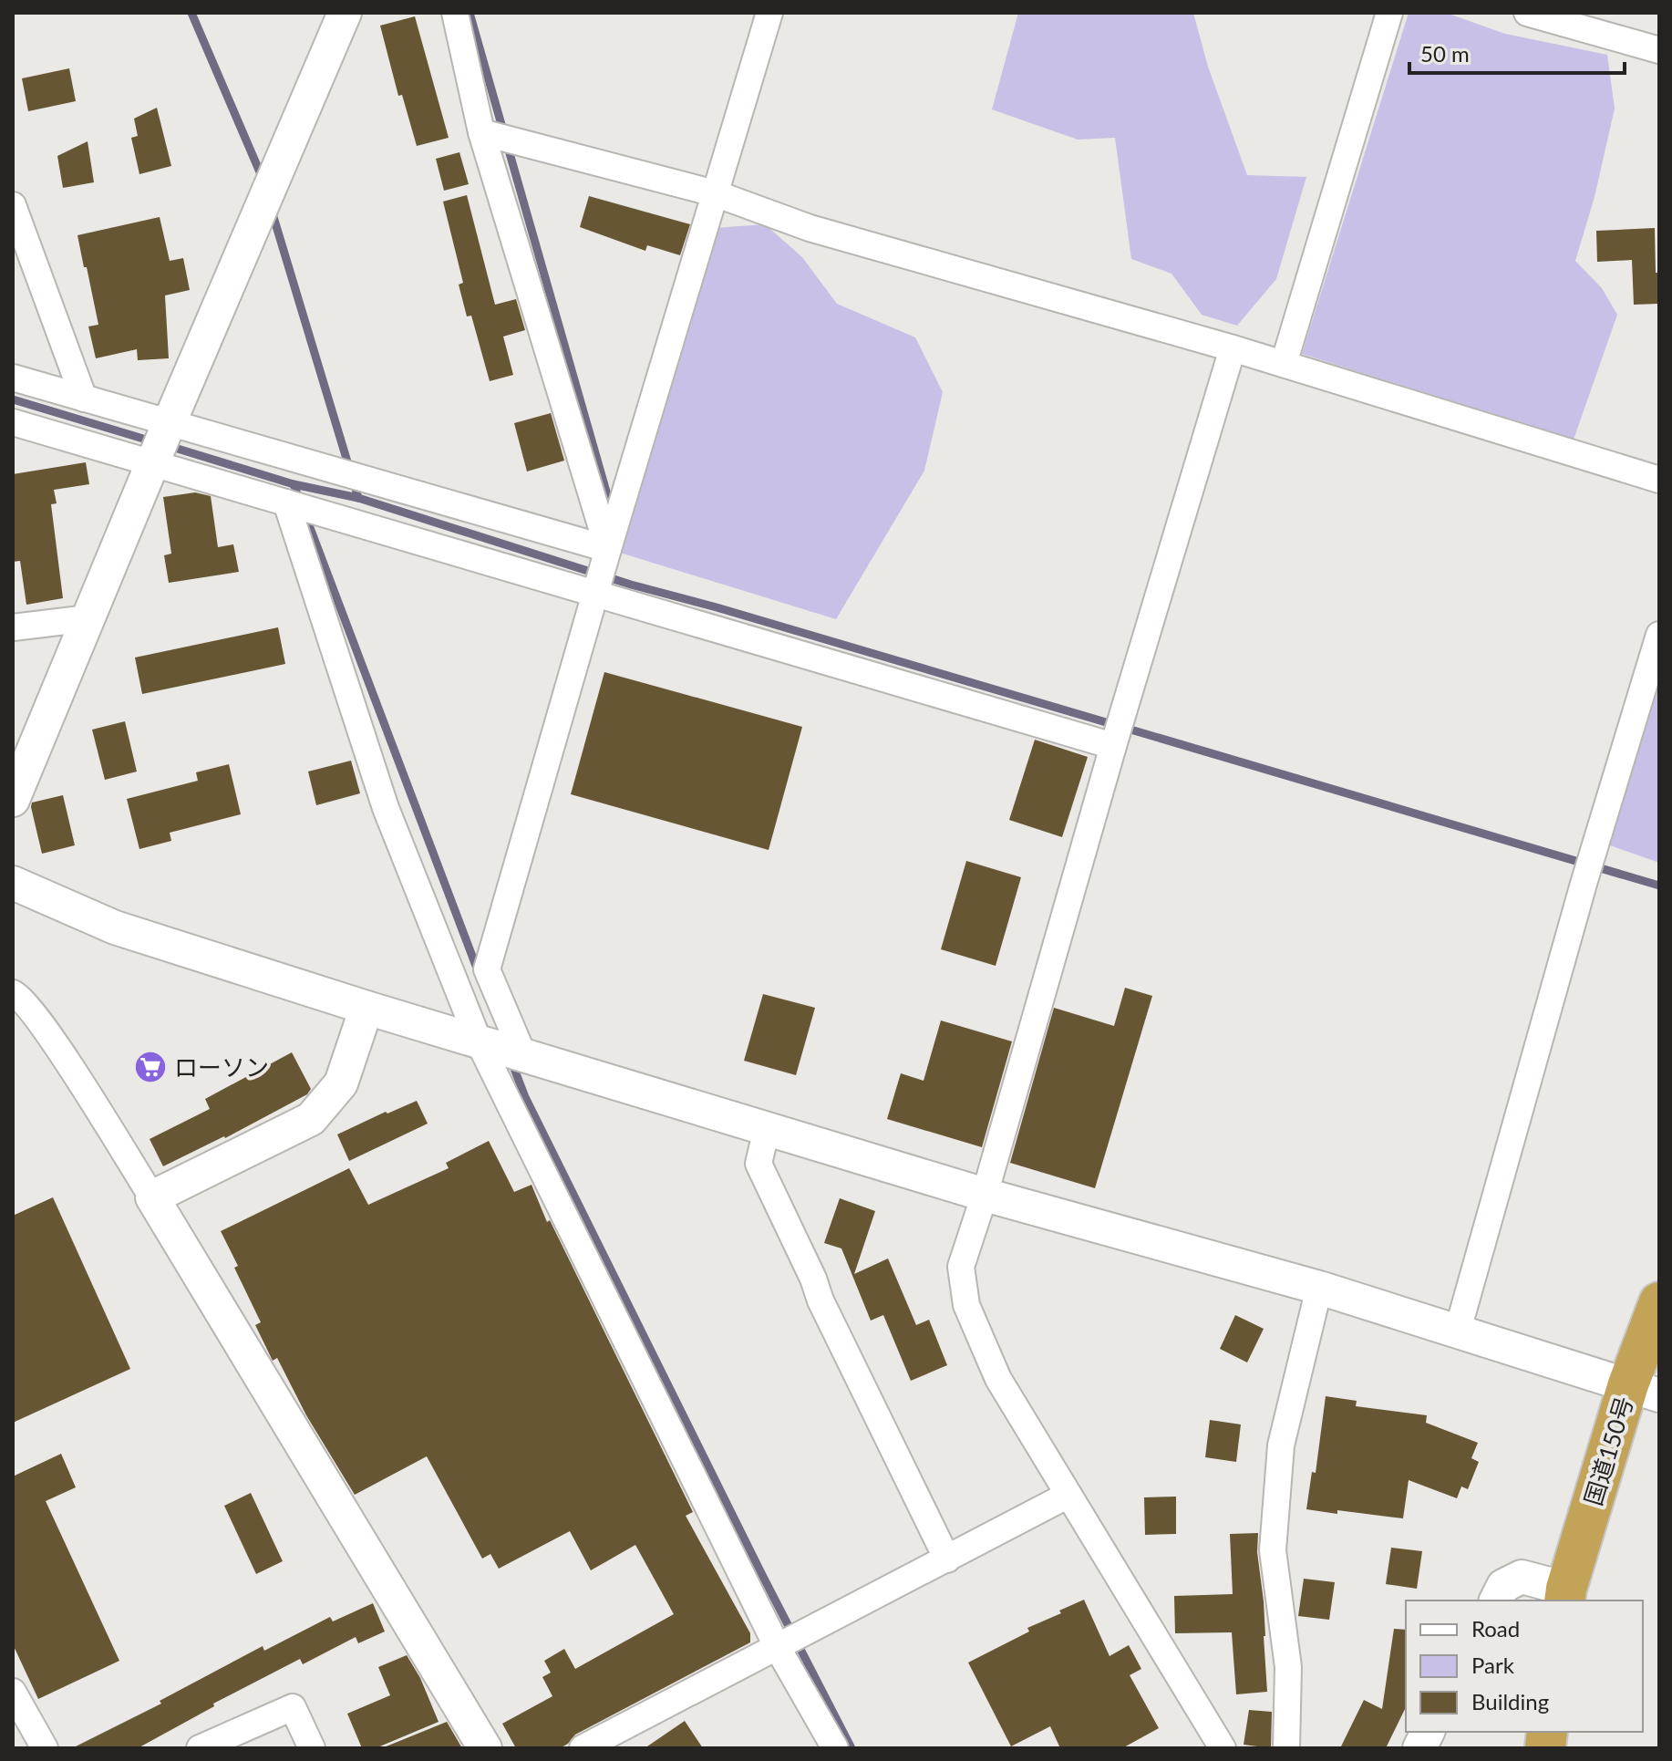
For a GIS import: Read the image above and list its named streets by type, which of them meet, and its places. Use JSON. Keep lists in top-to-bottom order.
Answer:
{
  "streets": {
    "highway": ["国道150号"]
  },
  "places": {
    "supermarket": ["ローソン"]
  },
  "legend": ["Road", "Park", "Building"],
  "scale_bar": "50 m"
}
